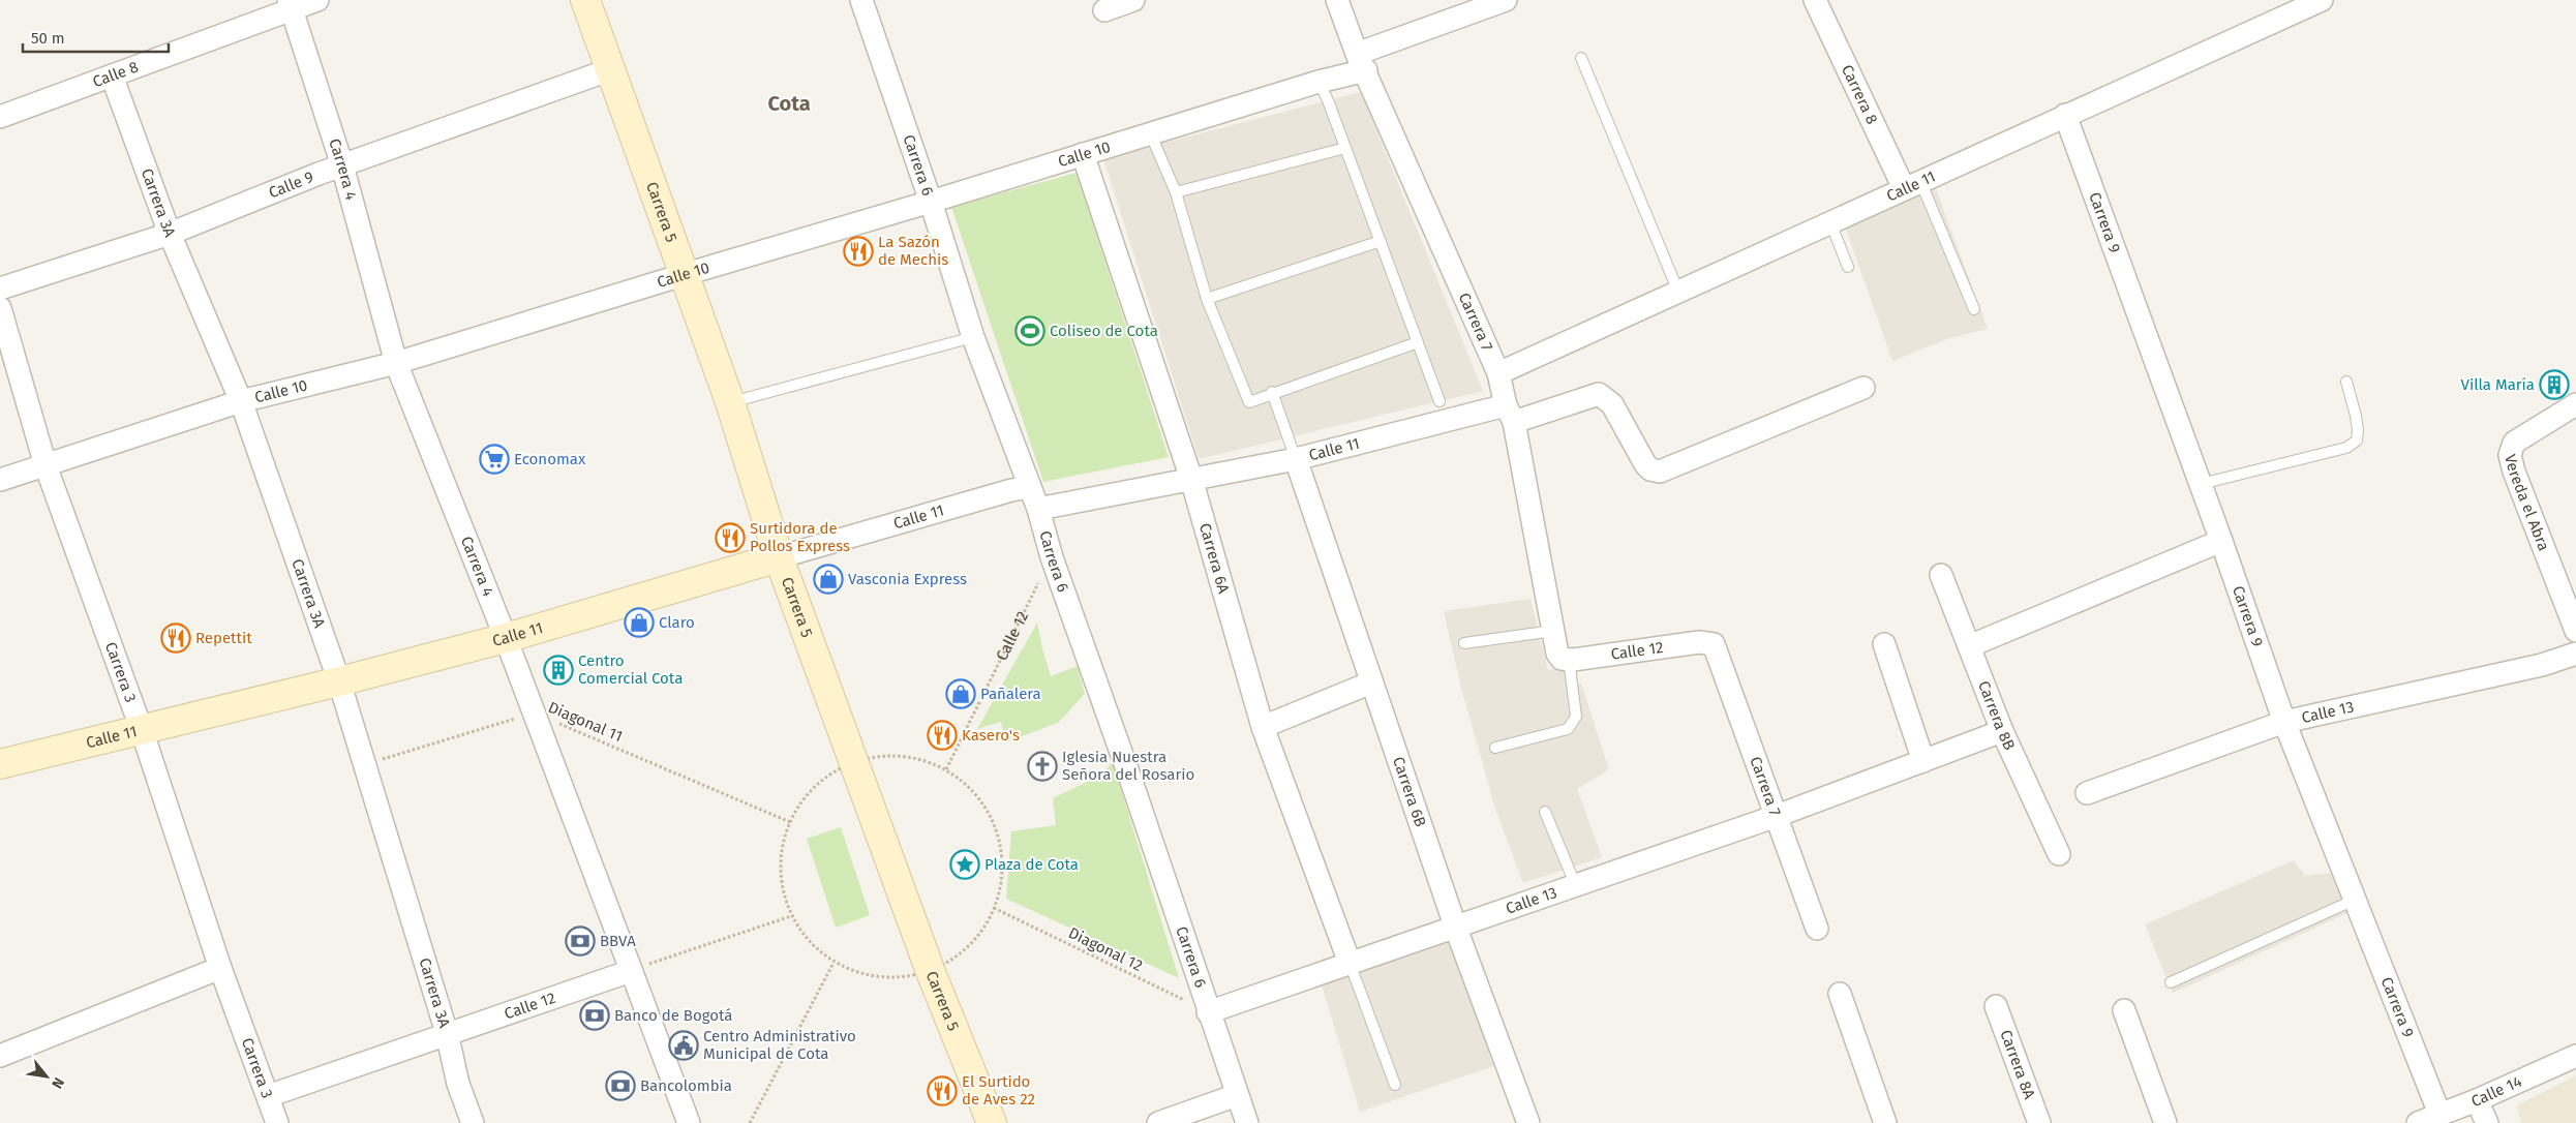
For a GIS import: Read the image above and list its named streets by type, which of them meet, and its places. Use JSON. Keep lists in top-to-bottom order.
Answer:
{
  "streets": {
    "main road": ["Calle 11", "Carrera 5"],
    "street": [
      "Calle 8",
      "Carrera 8",
      "Calle 10",
      "Carrera 6",
      "Carrera 4",
      "Calle 9",
      "Carrera 3A",
      "Carrera 9",
      "Carrera 7",
      "Vereda el Abra",
      "Carrera 6A",
      "Calle 12",
      "Carrera 3",
      "Calle 13",
      "Carrera 8B",
      "Carrera 6B",
      "Carrera 8A",
      "Calle 14"
    ],
    "path": ["Diagonal 11", "Diagonal 12"]
  },
  "crossings": [
    ["Calle 8", "Carrera 4"],
    ["Calle 8", "Carrera 3A"],
    ["Carrera 8", "Calle 11"],
    ["Calle 10", "Carrera 6"],
    ["Calle 10", "Carrera 4"],
    ["Calle 10", "Carrera 3A"],
    ["Calle 10", "Carrera 5"],
    ["Calle 10", "Carrera 7"],
    ["Calle 10", "Carrera 6A"],
    ["Calle 10", "Carrera 3"],
    ["Carrera 6", "Calle 11"],
    ["Carrera 6", "Calle 12"],
    ["Carrera 6", "Calle 13"],
    ["Carrera 6", "Diagonal 12"],
    ["Carrera 4", "Calle 9"],
    ["Carrera 4", "Calle 11"],
    ["Carrera 4", "Calle 12"],
    ["Carrera 4", "Diagonal 11"],
    ["Calle 9", "Carrera 3A"],
    ["Calle 9", "Carrera 5"],
    ["Calle 11", "Carrera 3A"],
    ["Calle 11", "Carrera 5"],
    ["Calle 11", "Carrera 9"],
    ["Calle 11", "Carrera 7"],
    ["Calle 11", "Carrera 6A"],
    ["Calle 11", "Carrera 3"],
    ["Calle 11", "Carrera 6B"],
    ["Carrera 3A", "Calle 12"],
    ["Carrera 3A", "Diagonal 11"],
    ["Carrera 9", "Calle 13"],
    ["Carrera 9", "Calle 14"],
    ["Carrera 7", "Calle 12"],
    ["Carrera 7", "Calle 13"],
    ["Carrera 6A", "Calle 13"],
    ["Calle 12", "Carrera 3"],
    ["Calle 13", "Carrera 8B"],
    ["Calle 13", "Carrera 6B"],
    ["Calle 13", "Diagonal 12"]
  ],
  "districts": ["Cota"],
  "places": {
    "restaurant": [
      "La Sazón de Mechis",
      "Surtidora de Pollos Express",
      "Repettit",
      "Kasero's",
      "El Surtido de Aves 22"
    ],
    "sports": ["Coliseo de Cota"],
    "building": ["Villa María", "Centro Comercial Cota"],
    "supermarket": ["Economax"],
    "shop": ["Vasconia Express", "Claro", "Pañalera"],
    "church": ["Iglesia Nuestra Señora del Rosario"],
    "place": ["Plaza de Cota"],
    "bank": ["BBVA", "Banco de Bogotá", "Bancolombia"],
    "public building": ["Centro Administrativo Municipal de Cota"]
  },
  "scale_bar": "50 m",
  "north": "bottom right"
}
